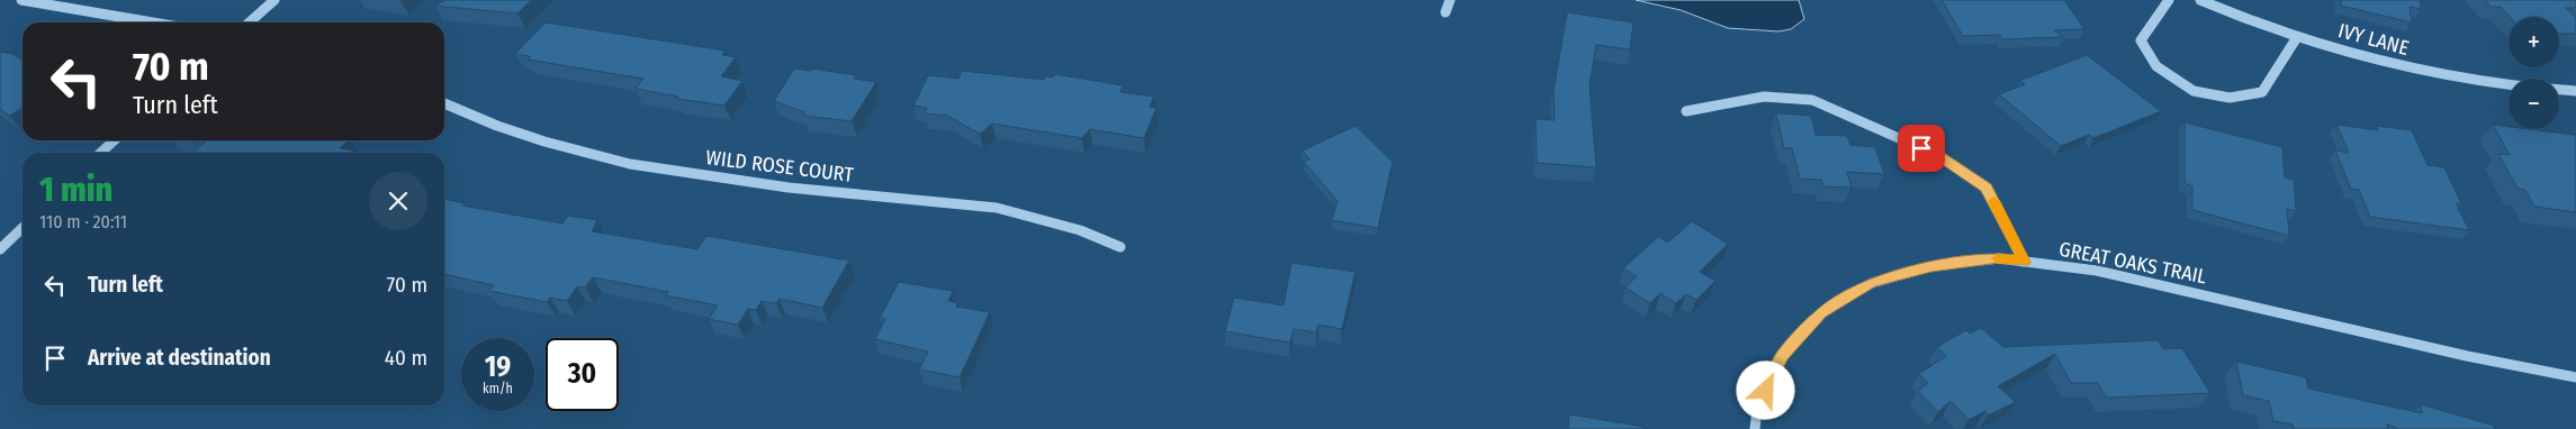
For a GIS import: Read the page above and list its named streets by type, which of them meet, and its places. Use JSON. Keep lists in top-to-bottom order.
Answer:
{
  "streets": {
    "street": ["IVY LANE", "WILD ROSE COURT", "GREAT OAKS TRAIL"]
  },
  "page": {
    "map_buttons": ["+", "−"],
    "turn": ["70 m", "Turn left"],
    "heading": ["1 min", "110 m · 20:11"],
    "list": [
      {
        "name": "Turn left",
        "value": "70 m"
      },
      {
        "name": "Arrive at destination",
        "value": "40 m"
      }
    ],
    "speed": "19 km/h",
    "limit": "30"
  }
}
